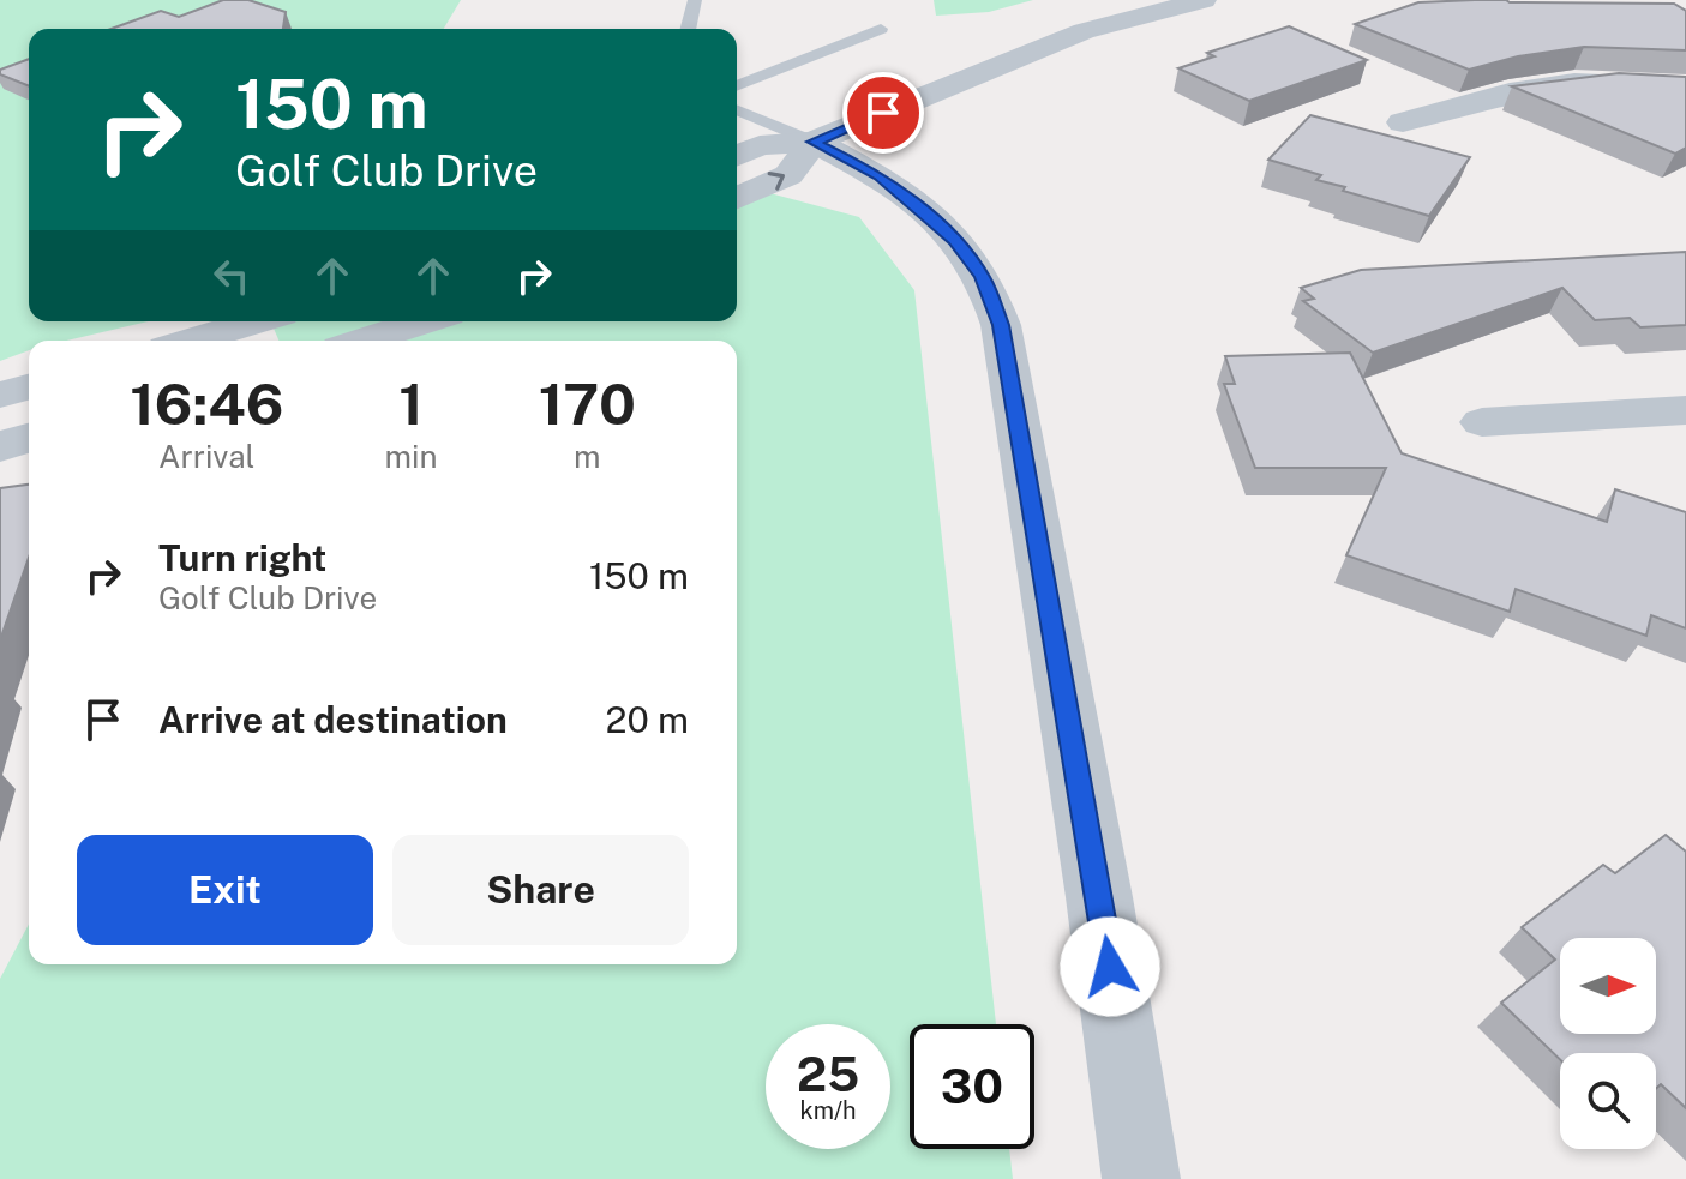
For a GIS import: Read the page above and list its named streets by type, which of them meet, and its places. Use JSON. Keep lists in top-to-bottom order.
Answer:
{
  "north": "right",
  "page": {
    "turn": ["150 m", "Golf Club Drive"],
    "eta": [
      "16:46",
      "Arrival",
      "1",
      "min",
      "170",
      "m"
    ],
    "list": [
      {
        "name": "Turn right",
        "note": "Golf Club Drive",
        "value": "150 m"
      },
      {
        "name": "Arrive at destination",
        "value": "20 m"
      }
    ],
    "buttons": ["Exit", "Share"],
    "speed": "25 km/h",
    "limit": "30"
  }
}
